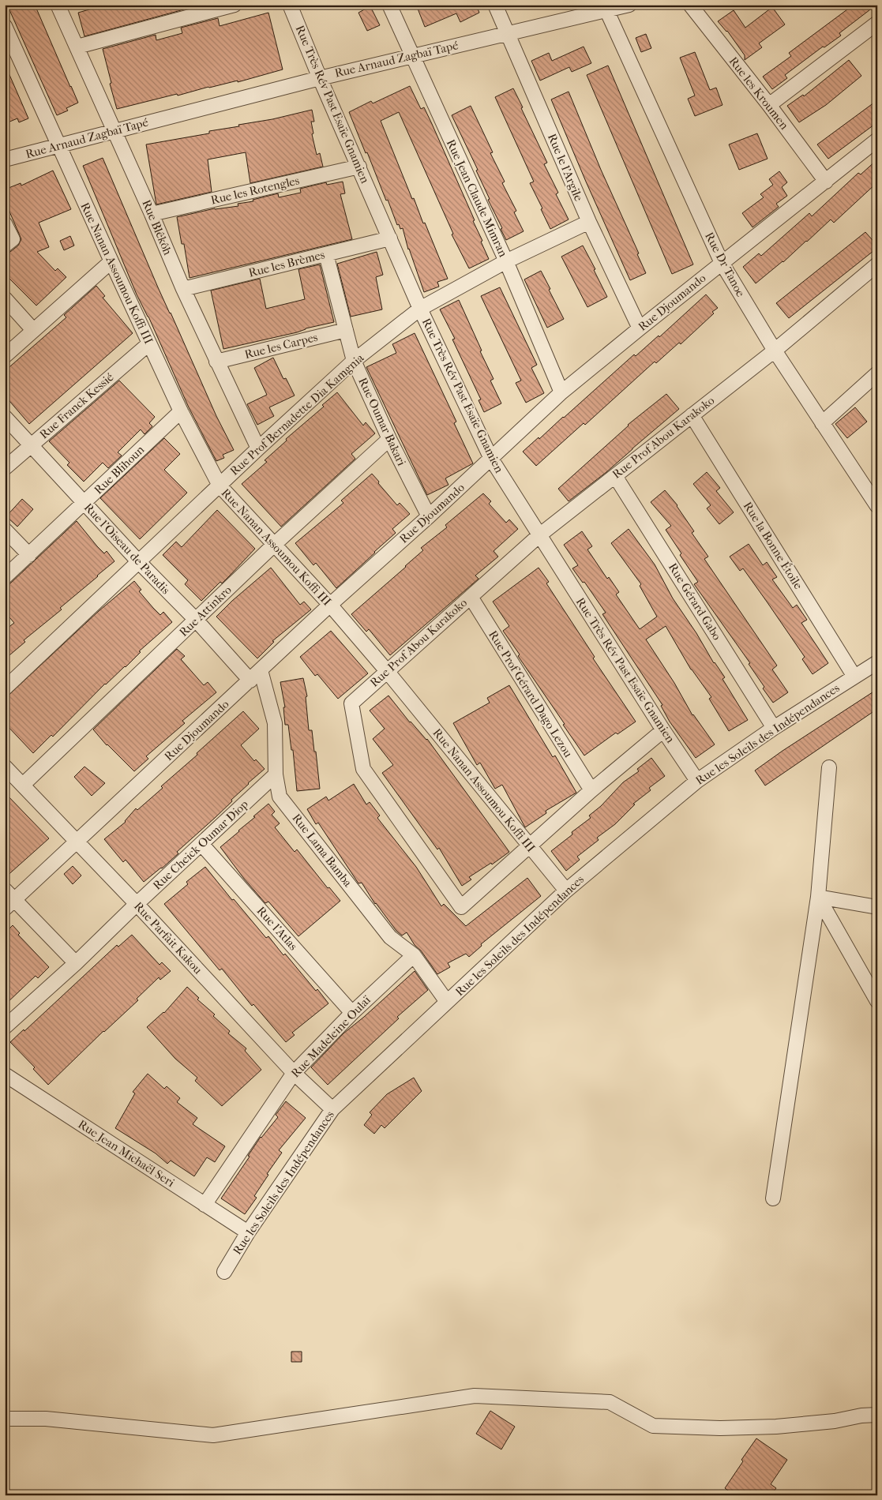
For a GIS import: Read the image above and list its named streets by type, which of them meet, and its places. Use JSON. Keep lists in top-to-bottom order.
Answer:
{
  "streets": {
    "street": [
      "Rue Arnaud Zagbaï Tapé",
      "Rue les Kroumen",
      "Rue Très Rév Past Esaïe Gnamien",
      "Rue le l'Argile",
      "Rue les Rotengles",
      "Rue Jean Claude Mimran",
      "Rue Blêkôh",
      "Rue les Brèmes",
      "Rue Dr Tanoe",
      "Rue Nanan Assoumou Koffi III",
      "Rue Djoumando",
      "Rue les Carpes",
      "Rue Franck Kessié",
      "Rue Prof Bernadette Dia Kamgnia",
      "Rue Oumar Bakari",
      "Rue Prof Abou Karakoko",
      "Rue Blihoun",
      "Rue la Bonne Étoile",
      "Rue l'Oiseau de Paradis",
      "Rue Gérard Gabo",
      "Rue Attinkro",
      "Rue Prof Gérard Dago Lezou",
      "Rue les Soleils des Indépendances",
      "Rue Cheick Oumar Diop",
      "Rue Lama Bamba",
      "Rue l'Atlas",
      "Rue Parfait Kakou",
      "Rue Madeleine Oulaï",
      "Rue Jean Michaël Seri"
    ]
  },
  "crossings": [
    ["Rue Arnaud Zagbaï Tapé", "Rue Très Rév Past Esaïe Gnamien"],
    ["Rue Arnaud Zagbaï Tapé", "Rue le l'Argile"],
    ["Rue Arnaud Zagbaï Tapé", "Rue Jean Claude Mimran"],
    ["Rue Arnaud Zagbaï Tapé", "Rue Blêkôh"],
    ["Rue Arnaud Zagbaï Tapé", "Rue Dr Tanoe"],
    ["Rue Arnaud Zagbaï Tapé", "Rue Nanan Assoumou Koffi III"],
    ["Rue les Kroumen", "Rue Djoumando"],
    ["Rue Très Rév Past Esaïe Gnamien", "Rue les Rotengles"],
    ["Rue Très Rév Past Esaïe Gnamien", "Rue les Brèmes"],
    ["Rue Très Rév Past Esaïe Gnamien", "Rue Djoumando"],
    ["Rue Très Rév Past Esaïe Gnamien", "Rue Prof Bernadette Dia Kamgnia"],
    ["Rue Très Rév Past Esaïe Gnamien", "Rue Prof Abou Karakoko"],
    ["Rue Très Rév Past Esaïe Gnamien", "Rue les Soleils des Indépendances"],
    ["Rue le l'Argile", "Rue Djoumando"],
    ["Rue le l'Argile", "Rue Prof Bernadette Dia Kamgnia"],
    ["Rue les Rotengles", "Rue Blêkôh"],
    ["Rue Jean Claude Mimran", "Rue Djoumando"],
    ["Rue Jean Claude Mimran", "Rue Prof Bernadette Dia Kamgnia"],
    ["Rue Blêkôh", "Rue les Brèmes"],
    ["Rue Blêkôh", "Rue les Carpes"],
    ["Rue Blêkôh", "Rue Prof Bernadette Dia Kamgnia"],
    ["Rue les Brèmes", "Rue Oumar Bakari"],
    ["Rue Dr Tanoe", "Rue Djoumando"],
    ["Rue Dr Tanoe", "Rue Prof Abou Karakoko"],
    ["Rue Nanan Assoumou Koffi III", "Rue Djoumando"],
    ["Rue Nanan Assoumou Koffi III", "Rue Franck Kessié"],
    ["Rue Nanan Assoumou Koffi III", "Rue Prof Bernadette Dia Kamgnia"],
    ["Rue Nanan Assoumou Koffi III", "Rue Prof Abou Karakoko"],
    ["Rue Nanan Assoumou Koffi III", "Rue Blihoun"],
    ["Rue Nanan Assoumou Koffi III", "Rue Attinkro"],
    ["Rue Nanan Assoumou Koffi III", "Rue les Soleils des Indépendances"],
    ["Rue Djoumando", "Rue Oumar Bakari"],
    ["Rue Djoumando", "Rue l'Oiseau de Paradis"],
    ["Rue Djoumando", "Rue Lama Bamba"],
    ["Rue Djoumando", "Rue Parfait Kakou"],
    ["Rue les Carpes", "Rue Oumar Bakari"],
    ["Rue Franck Kessié", "Rue l'Oiseau de Paradis"],
    ["Rue Prof Bernadette Dia Kamgnia", "Rue Oumar Bakari"],
    ["Rue Prof Bernadette Dia Kamgnia", "Rue l'Oiseau de Paradis"],
    ["Rue Oumar Bakari", "Rue Attinkro"],
    ["Rue Prof Abou Karakoko", "Rue la Bonne Étoile"],
    ["Rue Prof Abou Karakoko", "Rue Gérard Gabo"],
    ["Rue Prof Abou Karakoko", "Rue Prof Gérard Dago Lezou"],
    ["Rue Blihoun", "Rue l'Oiseau de Paradis"],
    ["Rue la Bonne Étoile", "Rue les Soleils des Indépendances"],
    ["Rue l'Oiseau de Paradis", "Rue Attinkro"],
    ["Rue Gérard Gabo", "Rue les Soleils des Indépendances"],
    ["Rue Attinkro", "Rue Parfait Kakou"],
    ["Rue les Soleils des Indépendances", "Rue Lama Bamba"],
    ["Rue les Soleils des Indépendances", "Rue Parfait Kakou"],
    ["Rue les Soleils des Indépendances", "Rue Jean Michaël Seri"],
    ["Rue Cheick Oumar Diop", "Rue Lama Bamba"],
    ["Rue Cheick Oumar Diop", "Rue l'Atlas"],
    ["Rue Cheick Oumar Diop", "Rue Parfait Kakou"],
    ["Rue Lama Bamba", "Rue Madeleine Oulaï"],
    ["Rue l'Atlas", "Rue Madeleine Oulaï"],
    ["Rue Parfait Kakou", "Rue Madeleine Oulaï"],
    ["Rue Madeleine Oulaï", "Rue Jean Michaël Seri"]
  ]
}
